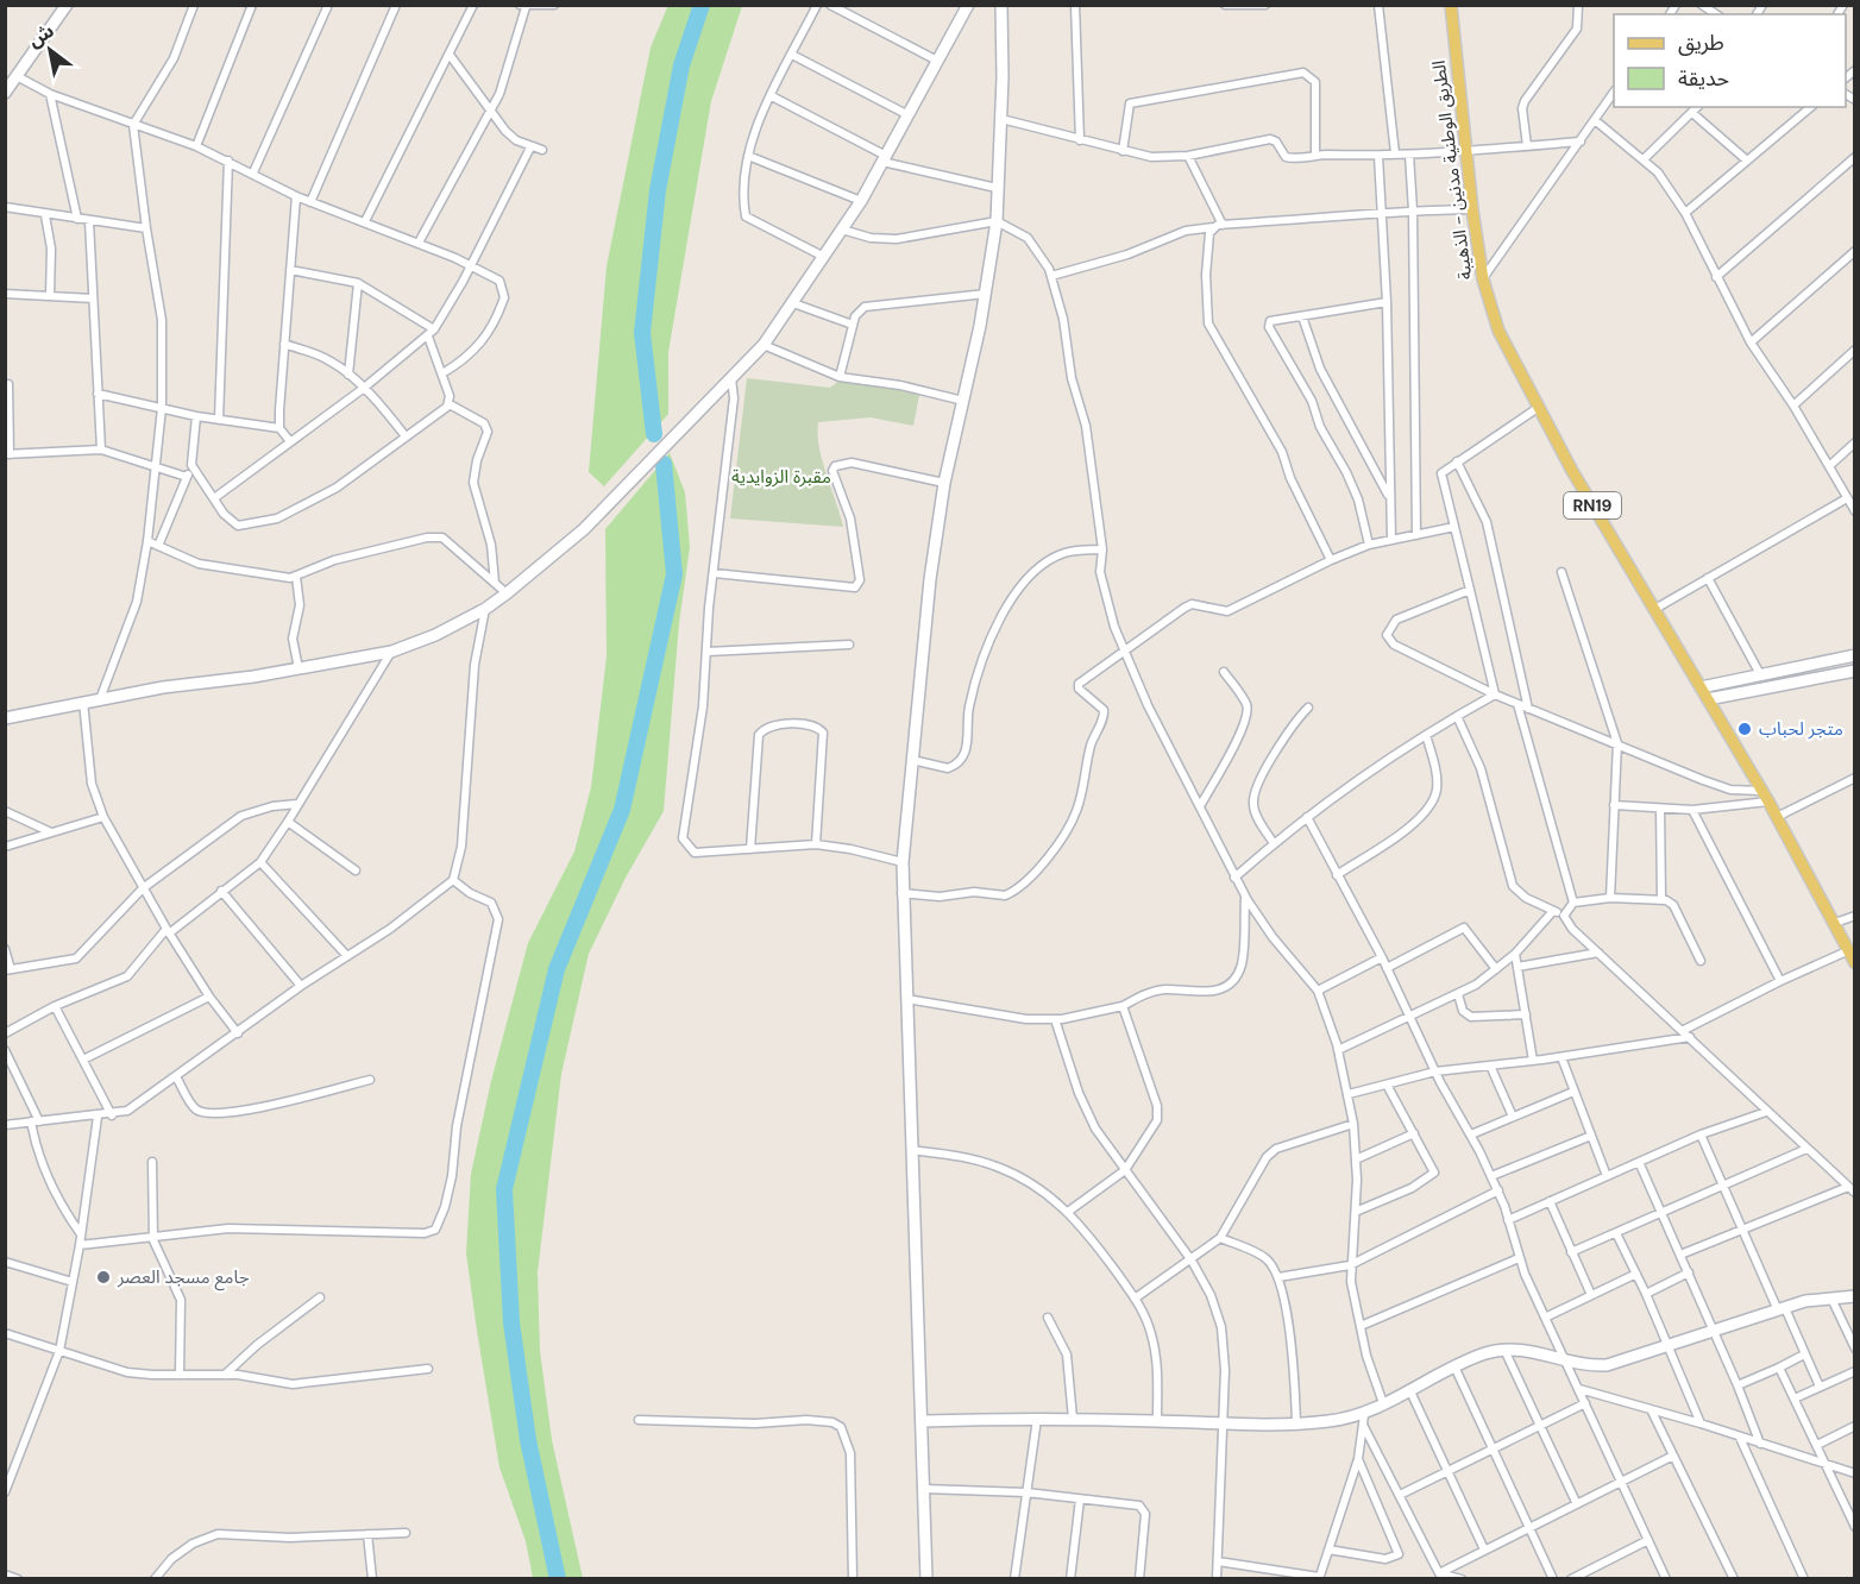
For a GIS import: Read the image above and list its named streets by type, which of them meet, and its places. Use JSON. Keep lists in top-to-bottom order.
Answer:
{
  "streets": {
    "main road": ["الطريق الوطنية مدنين - الذهيبة", "RN19"]
  },
  "parks": ["مقبرة الزوايدية"],
  "places": ["متجر لحباب", "جامع مسجد العصر"],
  "legend": ["طريق", "حديقة"],
  "north": "top left"
}
